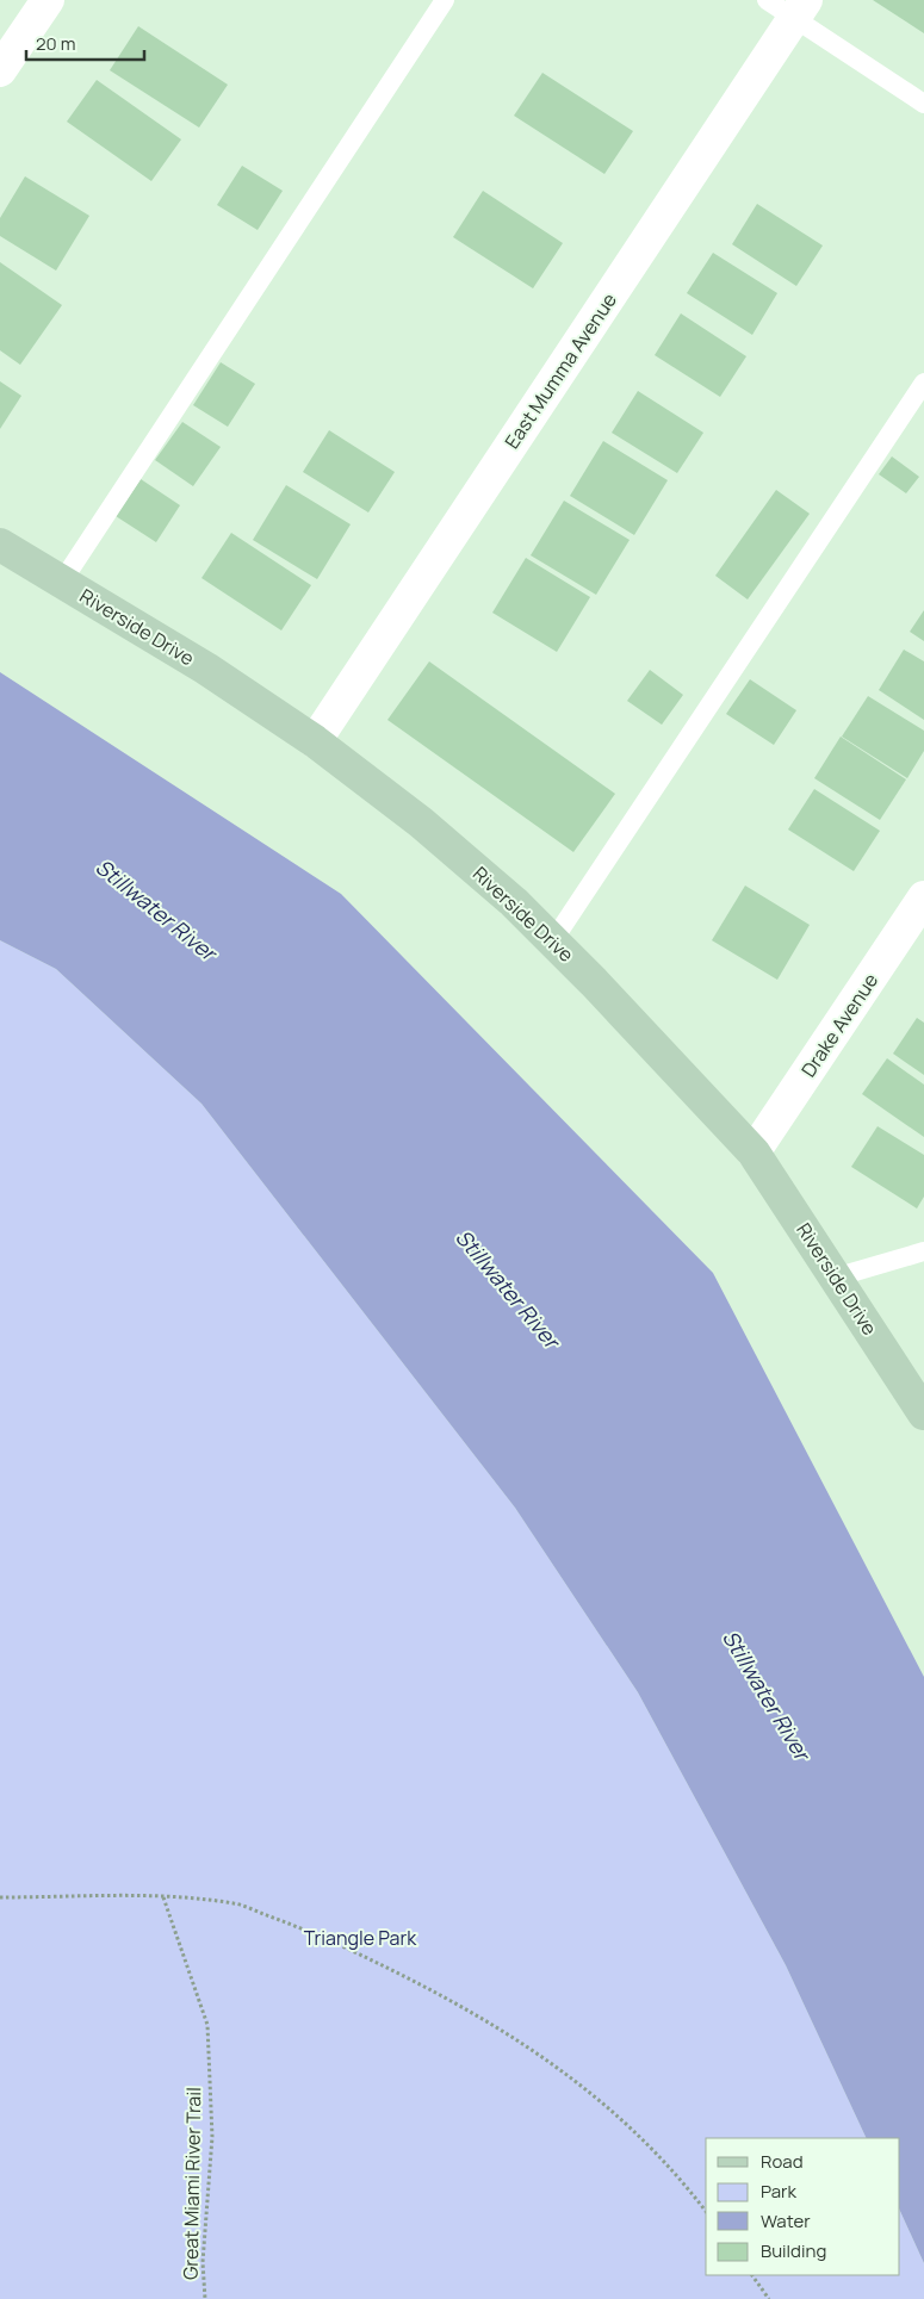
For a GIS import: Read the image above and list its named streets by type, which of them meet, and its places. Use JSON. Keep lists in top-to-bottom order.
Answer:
{
  "streets": {
    "main road": ["Riverside Drive"],
    "street": ["East Mumma Avenue", "Drake Avenue"],
    "path": ["Great Miami River Trail"]
  },
  "crossings": [
    ["East Mumma Avenue", "Riverside Drive"],
    ["Riverside Drive", "Drake Avenue"]
  ],
  "water": ["Stillwater River"],
  "parks": ["Triangle Park"],
  "legend": [
    "Road",
    "Park",
    "Water",
    "Building"
  ],
  "scale_bar": "20 m"
}
